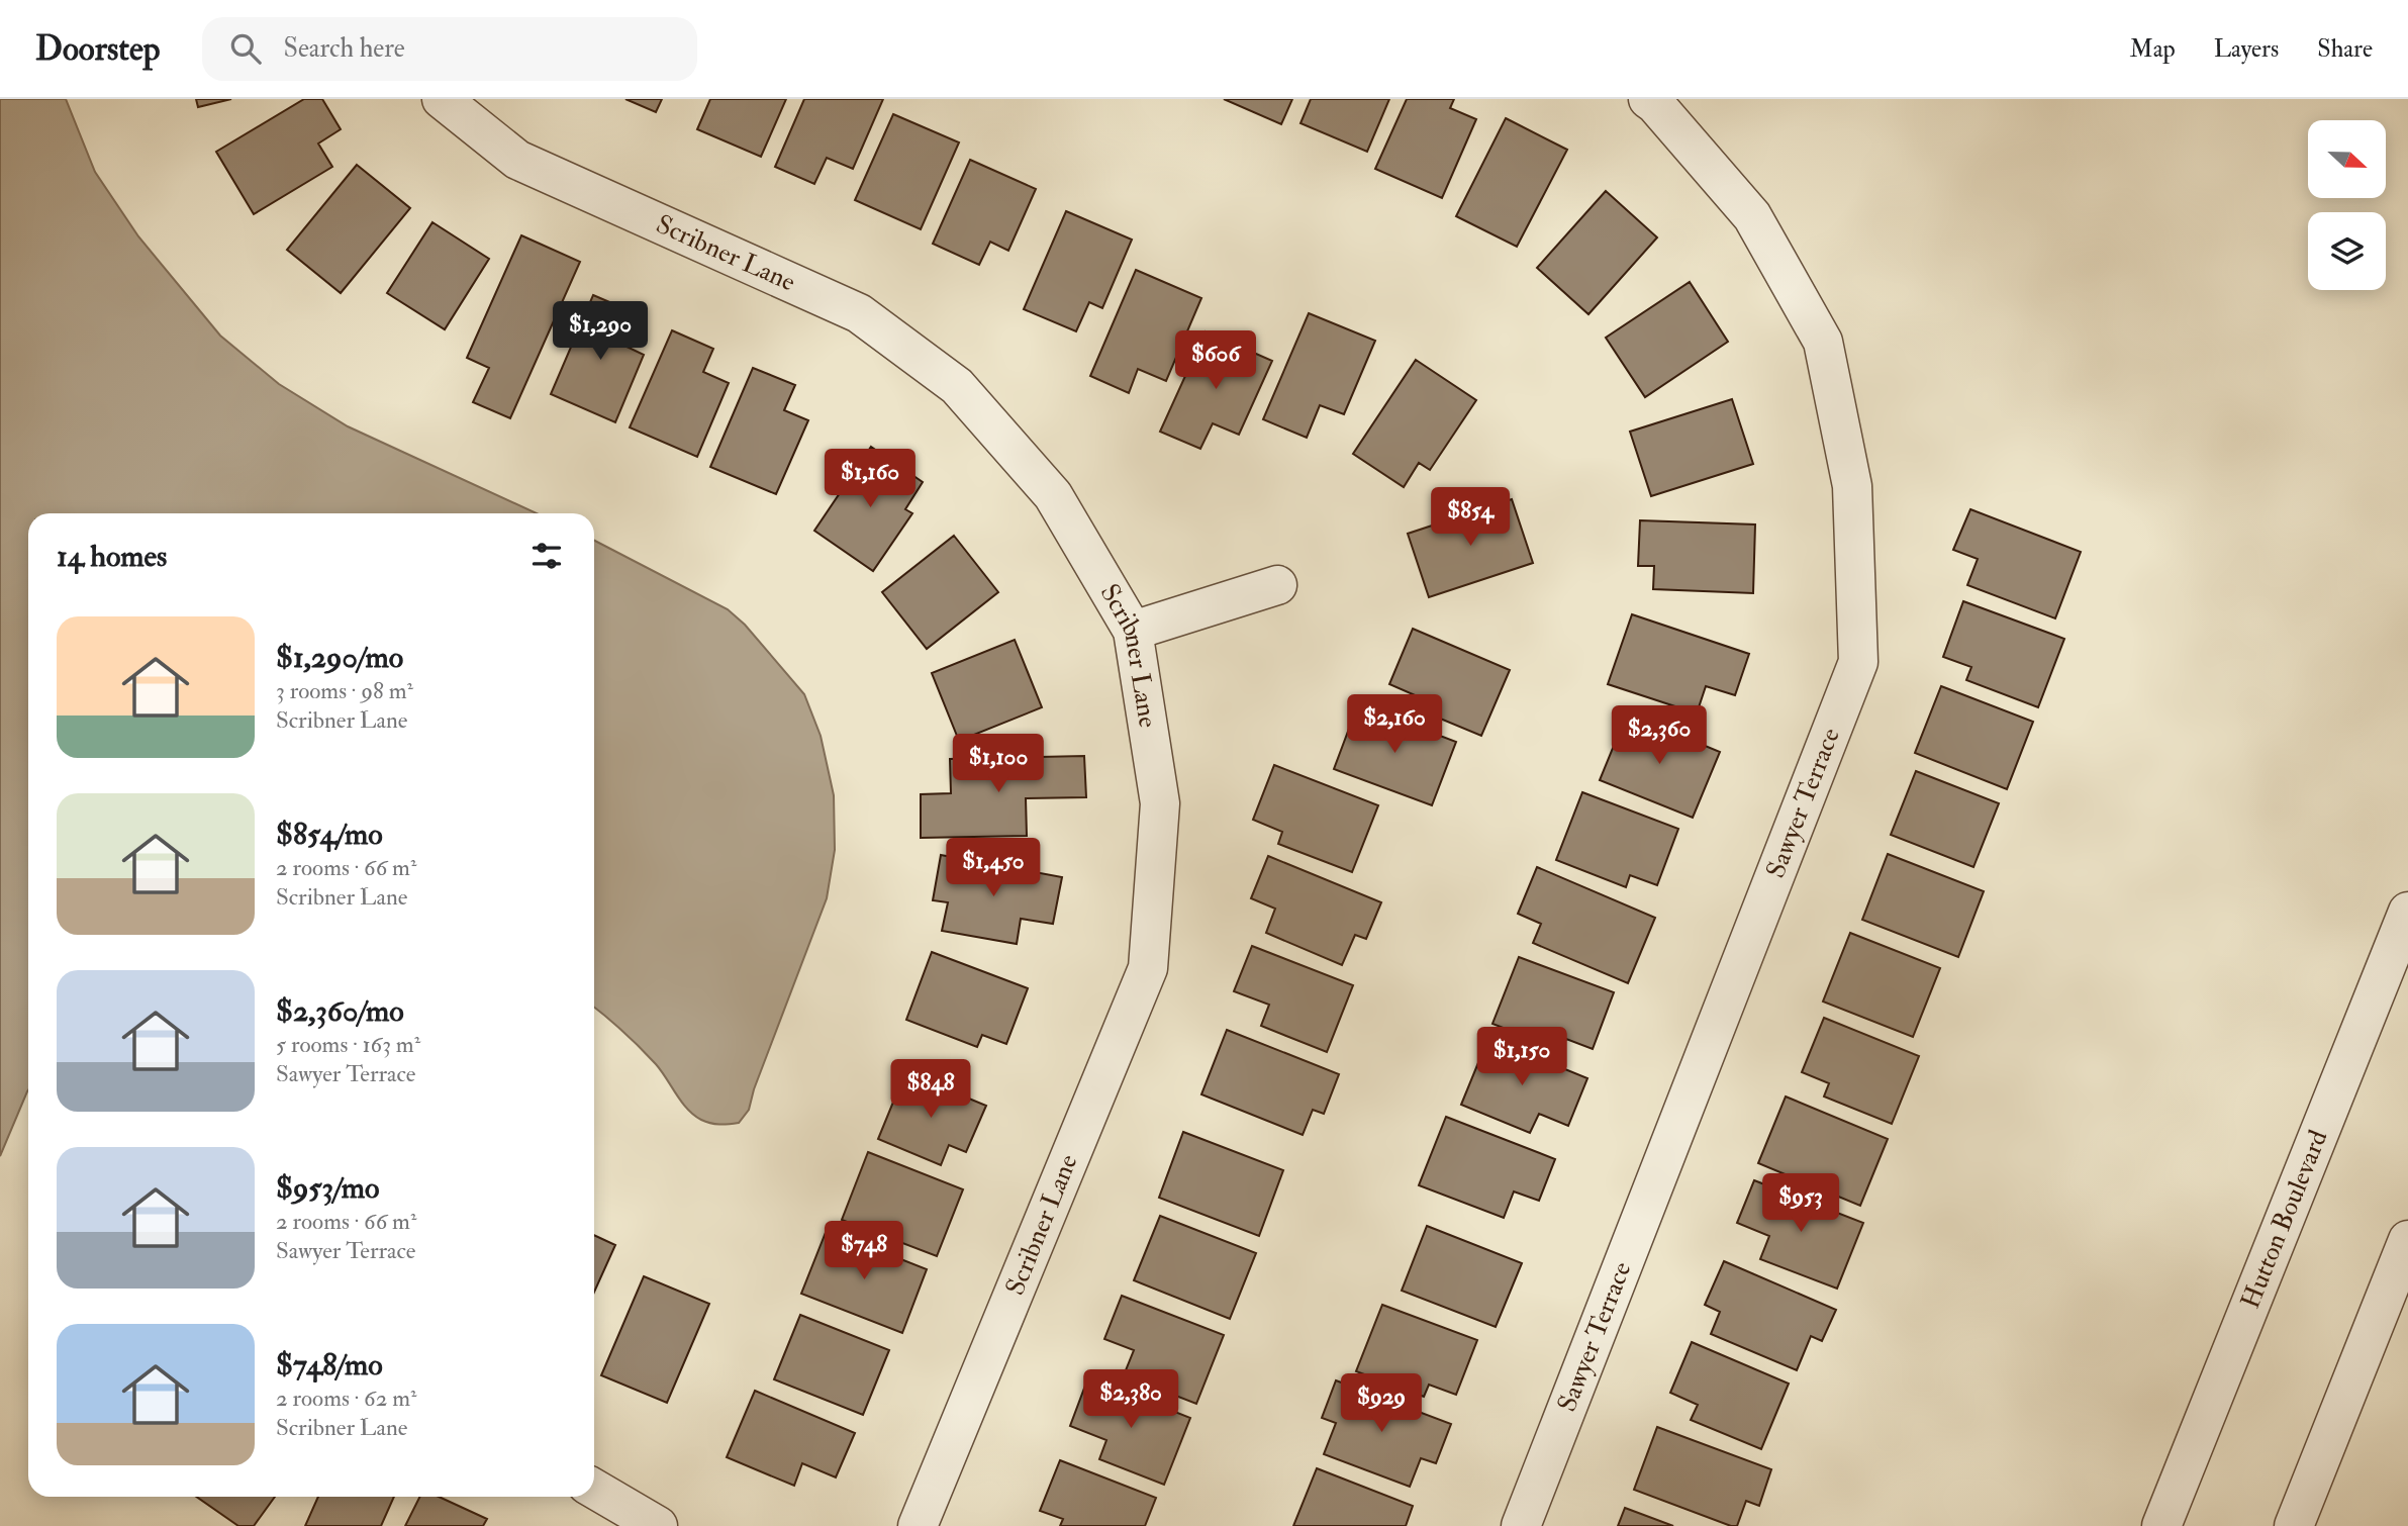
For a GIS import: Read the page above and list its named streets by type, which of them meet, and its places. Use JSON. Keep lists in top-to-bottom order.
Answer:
{
  "streets": {
    "street": ["Scribner Lane", "Sawyer Terrace", "Hutton Boulevard"]
  },
  "north": "right",
  "page": {
    "header": "Doorstep",
    "search": "Search here",
    "nav": ["Map", "Layers", "Share"],
    "price": [
      "$1,290",
      "$606",
      "$1,160",
      "$854",
      "$2,160",
      "$2,360",
      "$1,100",
      "$1,450",
      "$1,150",
      "$848",
      "$953",
      "$748",
      "$2,380",
      "$929"
    ],
    "heading": "14 homes",
    "list": [
      {
        "name": "$1,290/mo",
        "note": "3 rooms · 98 m² · Scribner Lane"
      },
      {
        "name": "$854/mo",
        "note": "2 rooms · 66 m² · Scribner Lane"
      },
      {
        "name": "$2,360/mo",
        "note": "5 rooms · 163 m² · Sawyer Terrace"
      },
      {
        "name": "$953/mo",
        "note": "2 rooms · 66 m² · Sawyer Terrace"
      },
      {
        "name": "$748/mo",
        "note": "2 rooms · 62 m² · Scribner Lane"
      }
    ]
  }
}
